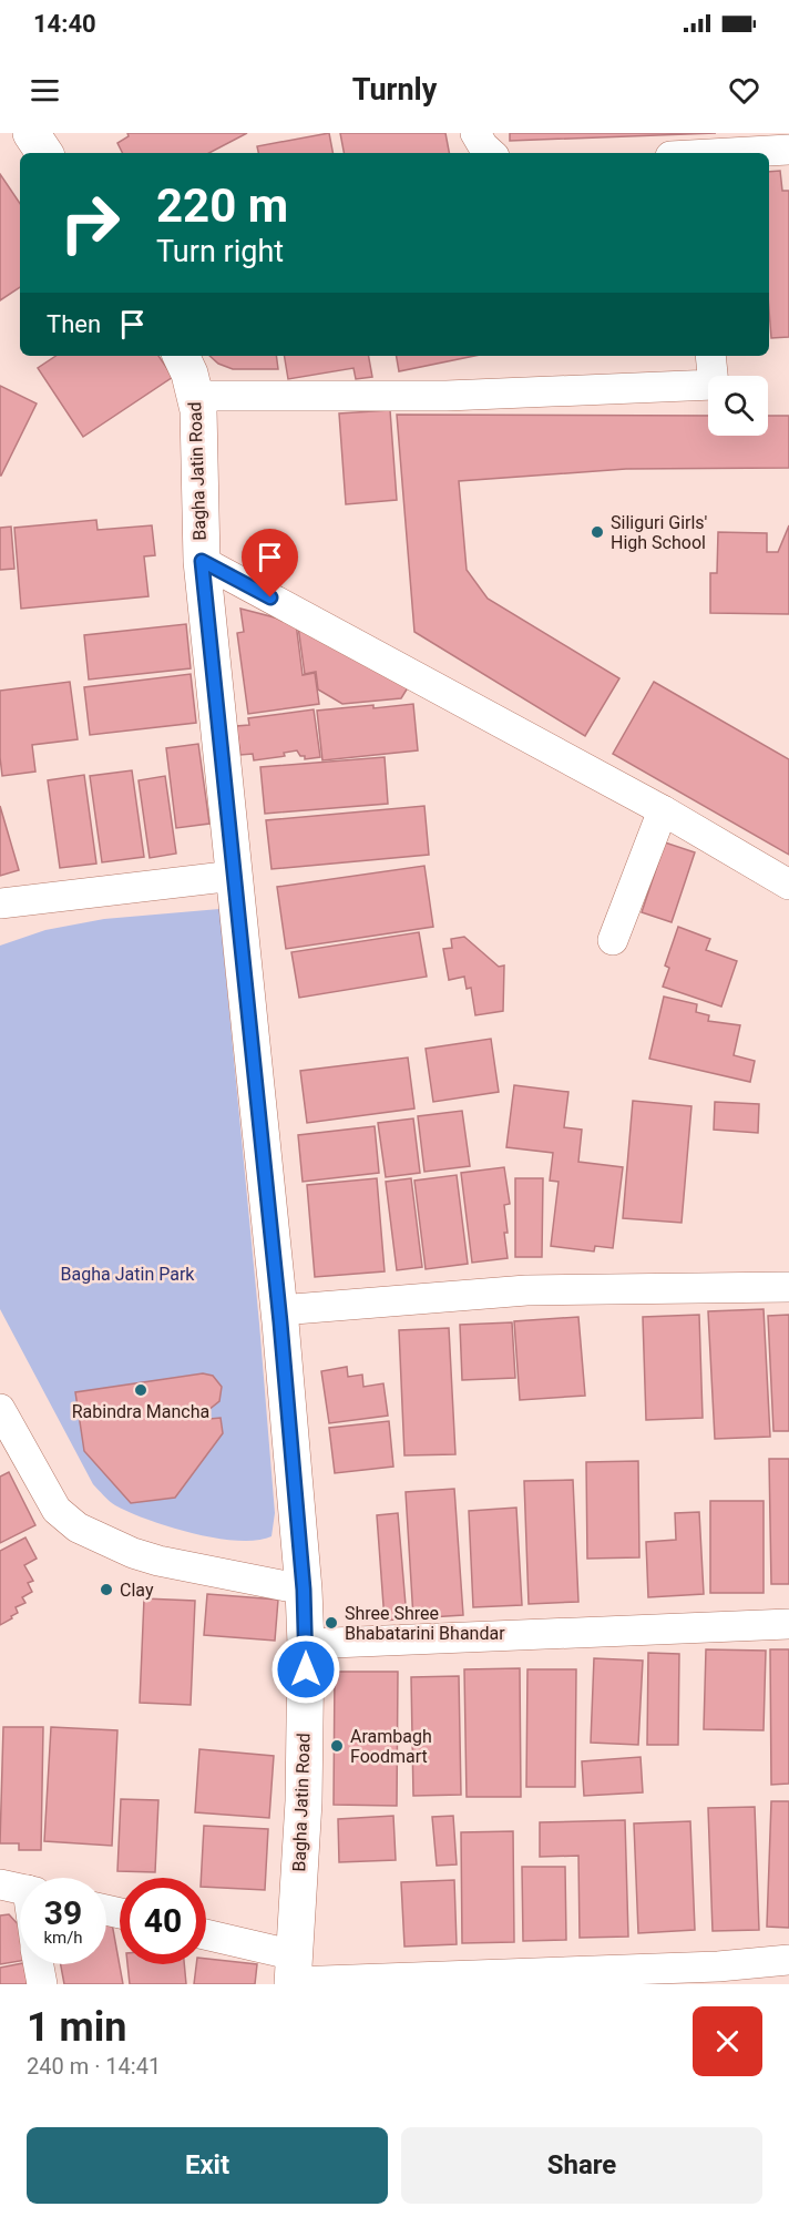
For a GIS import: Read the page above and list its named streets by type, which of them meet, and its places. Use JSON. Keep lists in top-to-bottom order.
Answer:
{
  "streets": {
    "street": ["Bagha Jatin Road"]
  },
  "parks": ["Bagha Jatin Park"],
  "places": [
    "Siliguri Girls' High School",
    "Rabindra Mancha",
    "Clay",
    "Shree Shree Bhabatarini Bhandar",
    "Arambagh Foodmart"
  ],
  "page": {
    "status": "14:40",
    "header": "Turnly",
    "turn": ["220 m", "Turn right"],
    "then": "Then",
    "speed": "39 km/h",
    "limit": "40",
    "heading": ["1 min", "240 m · 14:41"],
    "buttons": ["Exit", "Share"]
  }
}
